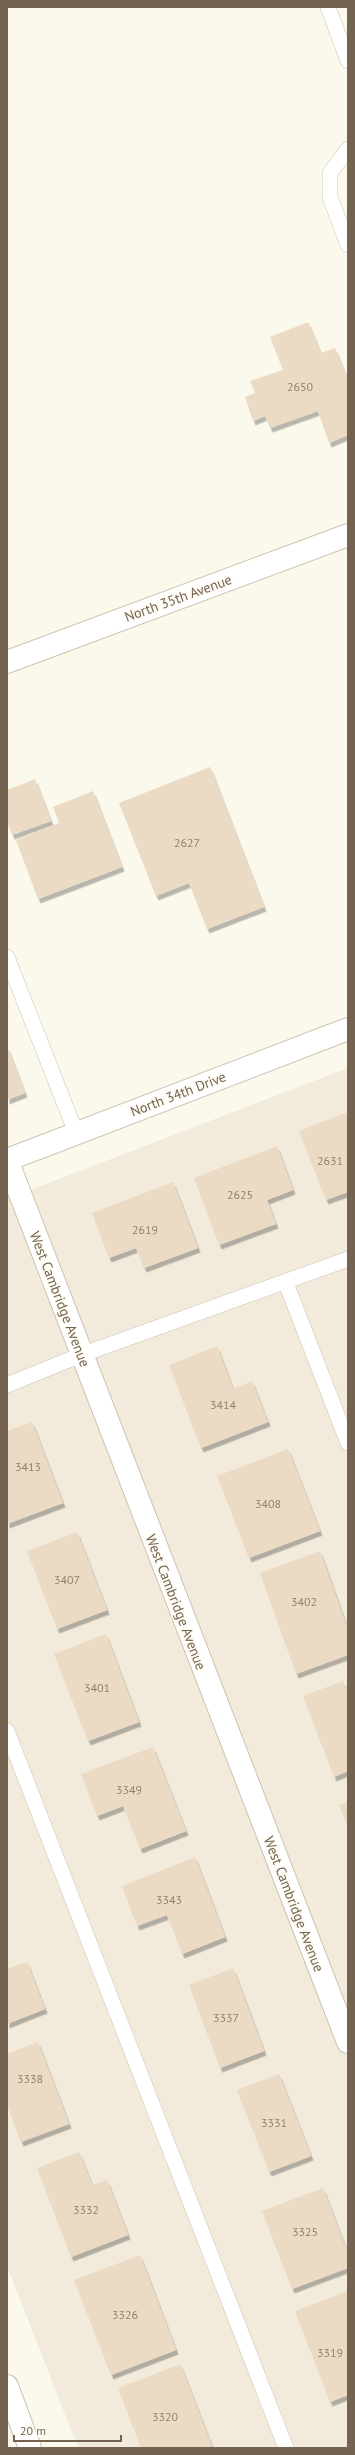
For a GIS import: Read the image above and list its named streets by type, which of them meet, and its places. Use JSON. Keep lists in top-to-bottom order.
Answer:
{
  "streets": {
    "street": ["North 35th Avenue", "North 34th Drive", "West Cambridge Avenue"]
  },
  "crossings": [
    ["North 34th Drive", "West Cambridge Avenue"]
  ],
  "house_numbers": [
    "2650",
    "2627",
    "2631",
    "2625",
    "2619",
    "3414",
    "3413",
    "3408",
    "3407",
    "3402",
    "3401",
    "3349",
    "3343",
    "3337",
    "3338",
    "3331",
    "3332",
    "3325",
    "3326",
    "3319",
    "3320"
  ],
  "scale_bar": "20 m"
}
